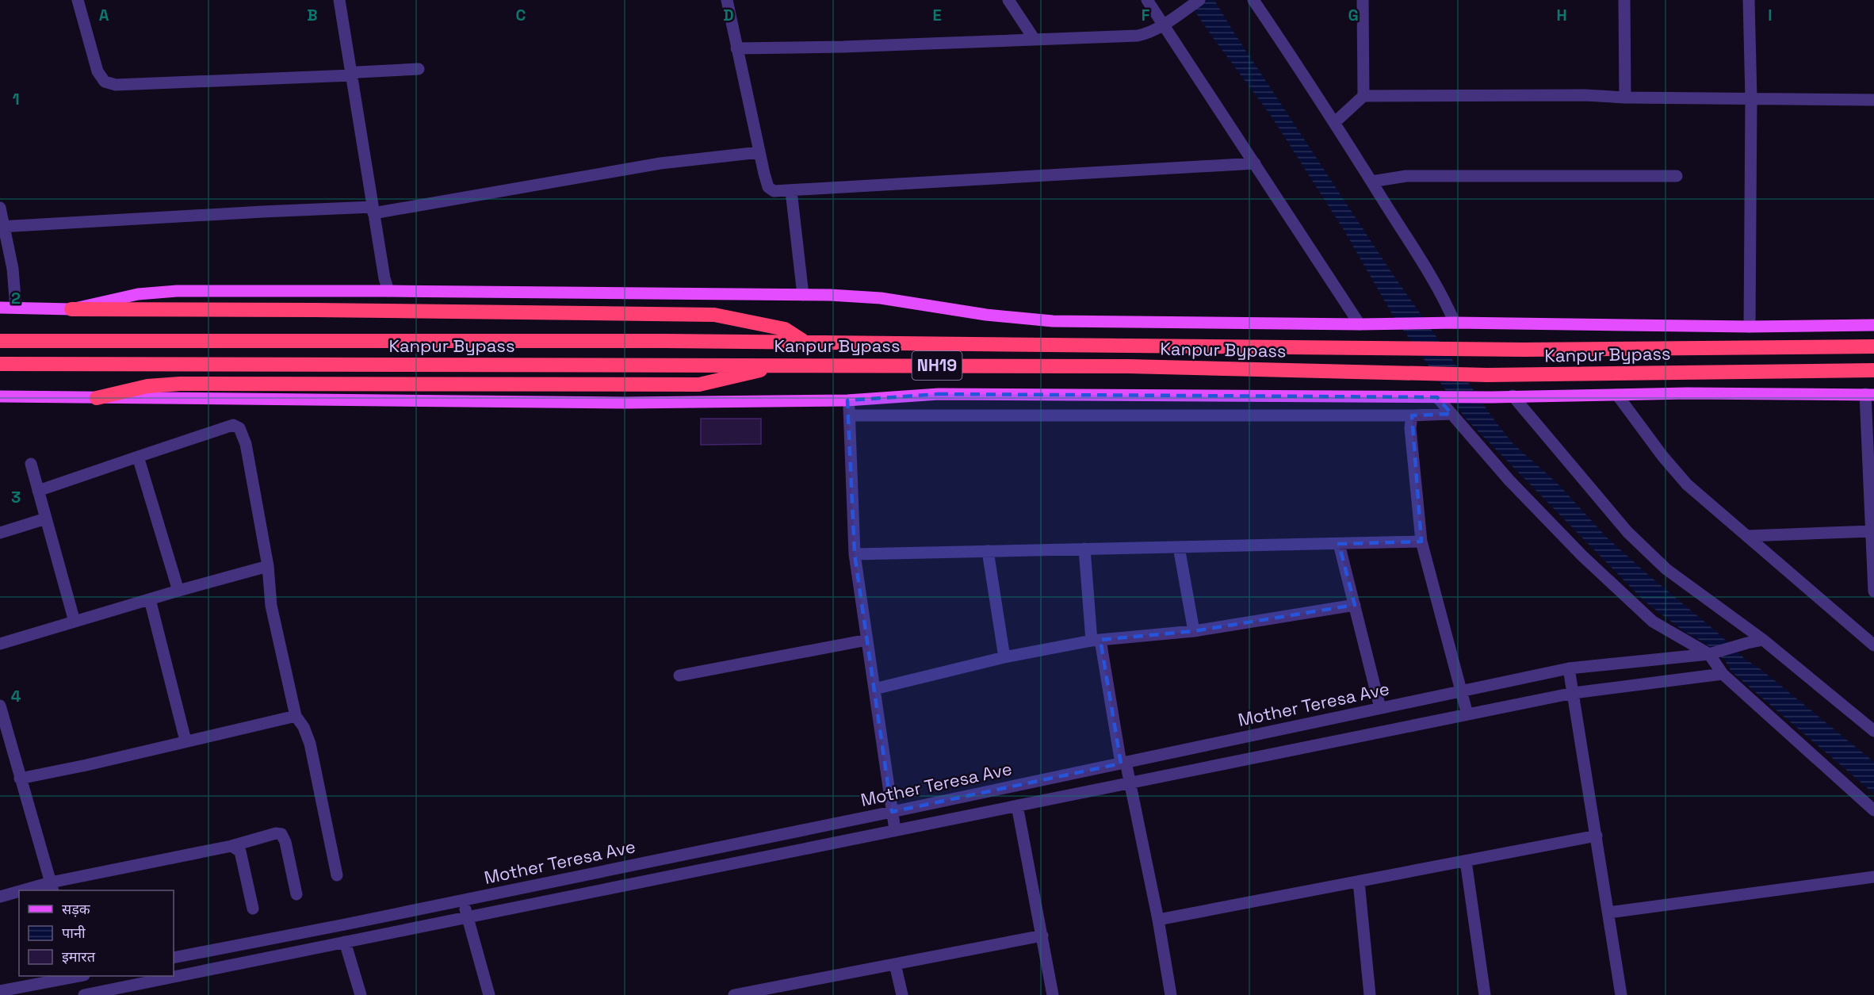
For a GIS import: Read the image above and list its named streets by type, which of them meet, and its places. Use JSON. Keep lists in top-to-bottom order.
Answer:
{
  "streets": {
    "highway": ["Kanpur Bypass", "NH19"],
    "street": ["Mother Teresa Ave"]
  },
  "legend": ["सड़क", "पानी", "इमारत"],
  "grid": {
    "columns": [
      "A",
      "B",
      "C",
      "D",
      "E",
      "F",
      "G",
      "H",
      "I"
    ],
    "rows": [
      "1",
      "2",
      "3",
      "4"
    ]
  }
}
